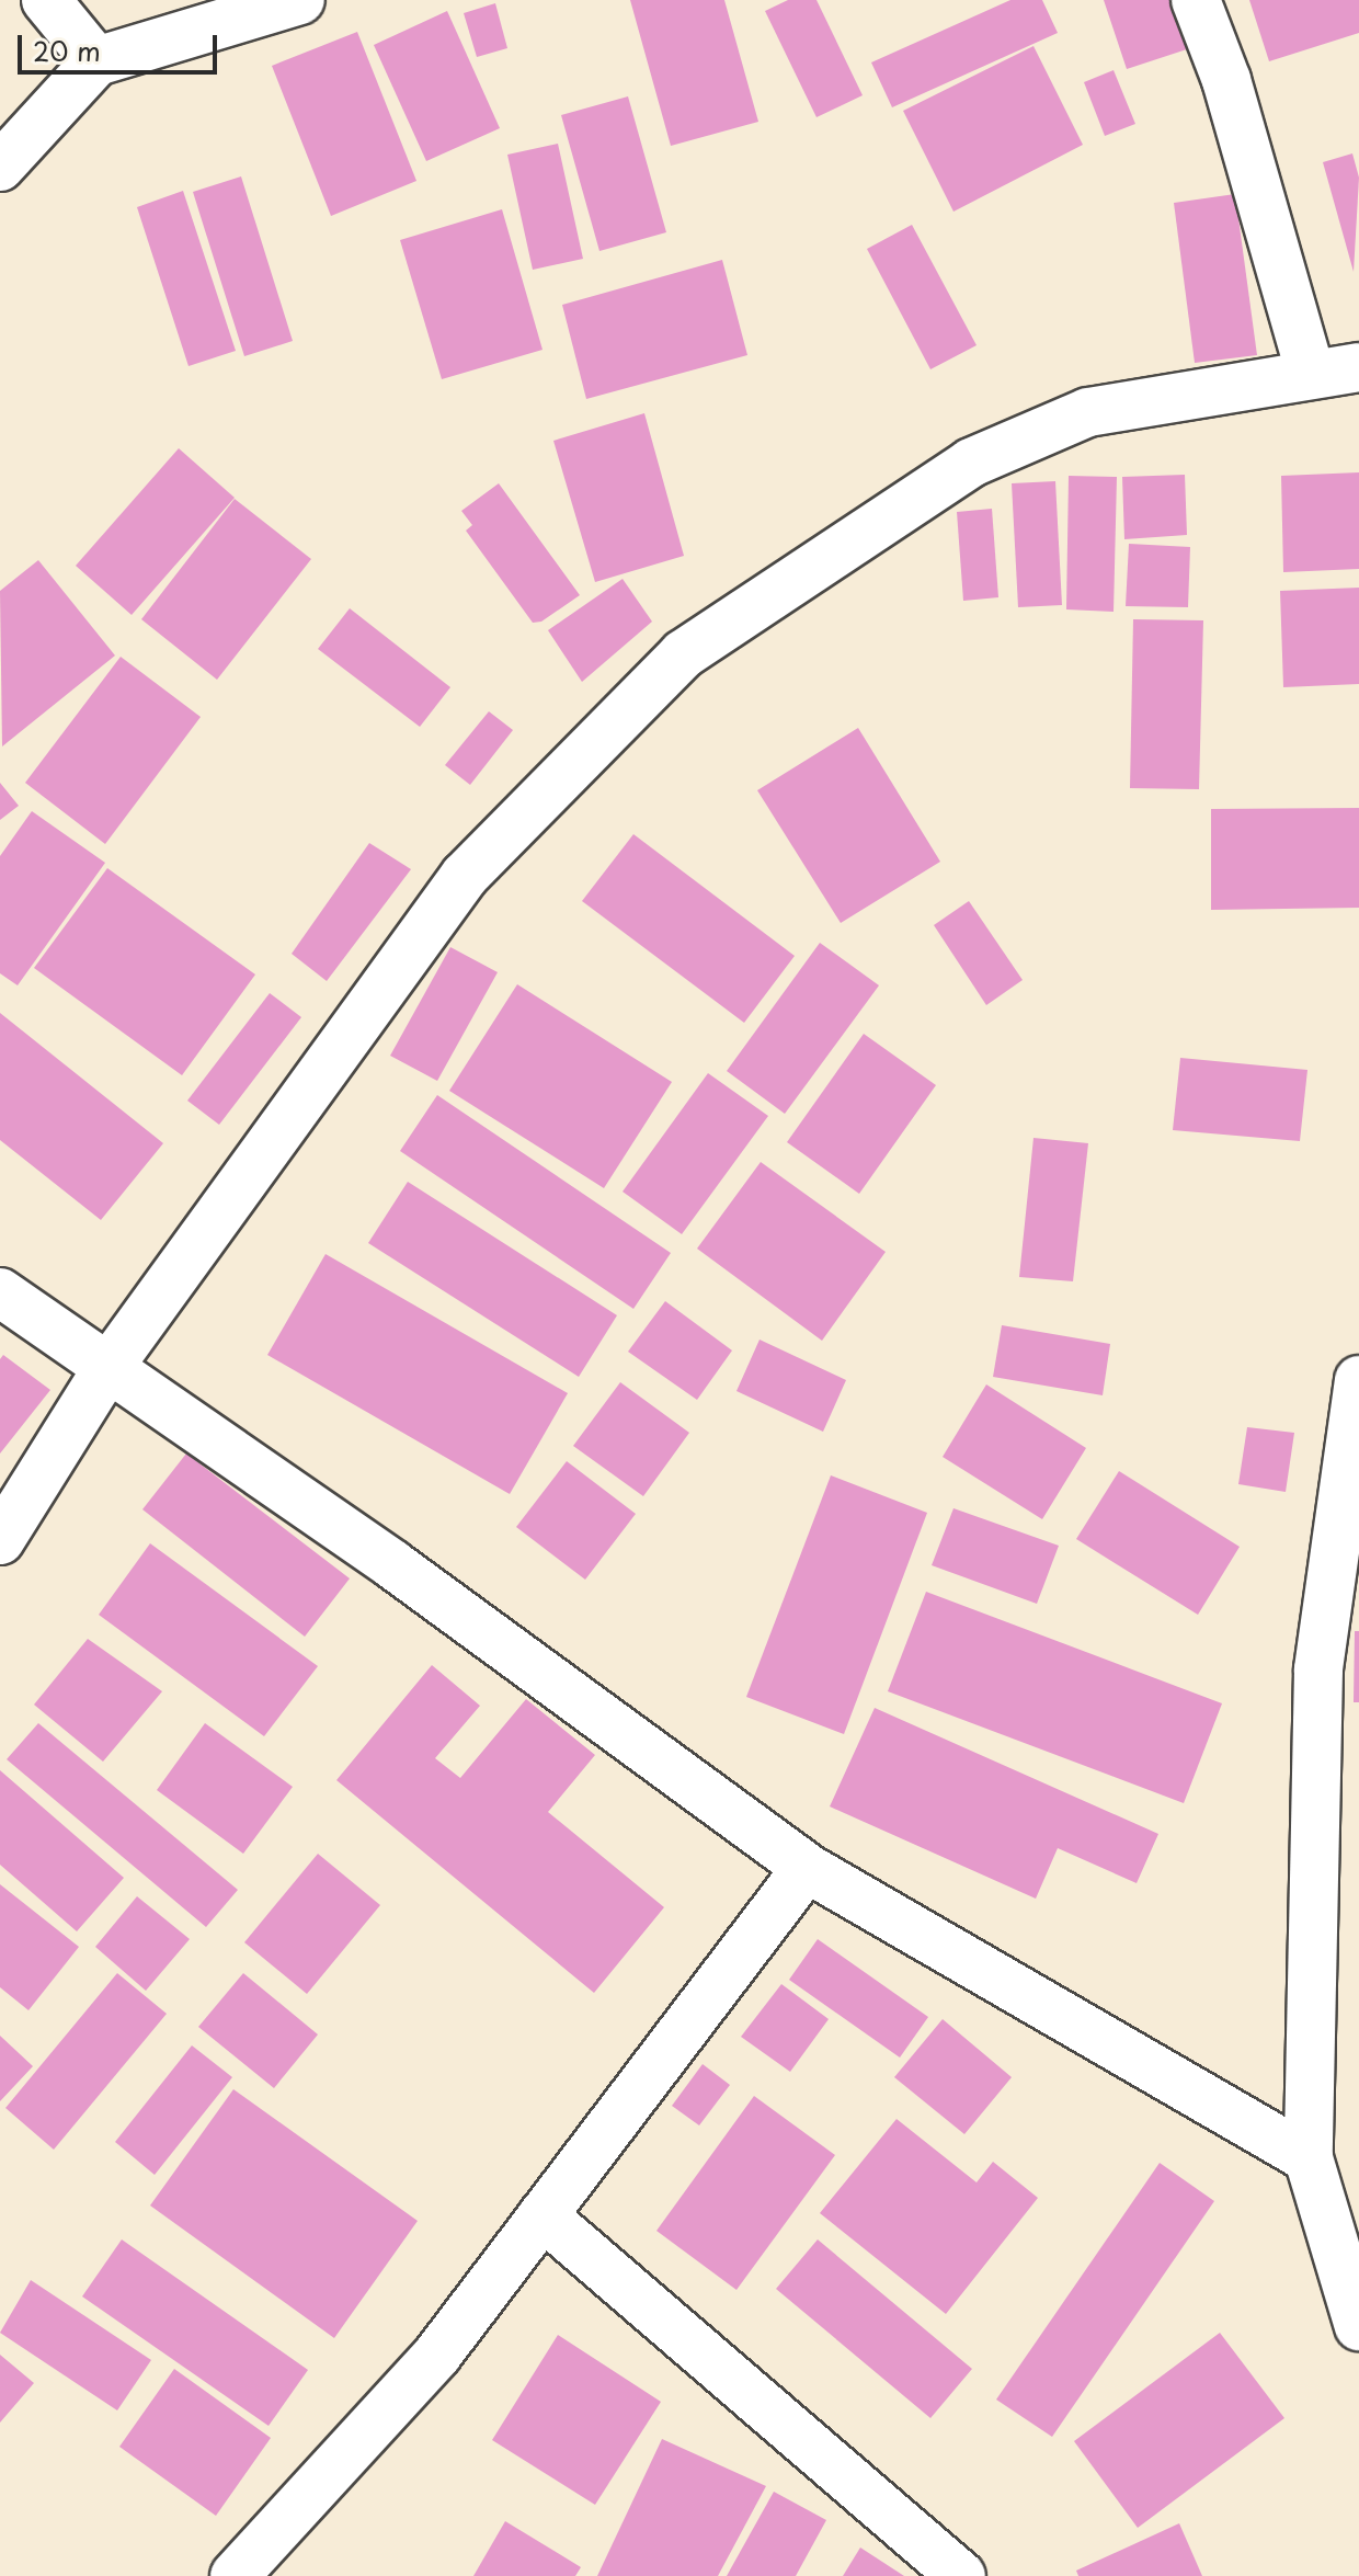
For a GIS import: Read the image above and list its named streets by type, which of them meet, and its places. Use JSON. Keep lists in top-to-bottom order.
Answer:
{
  "scale_bar": "20 m"
}
